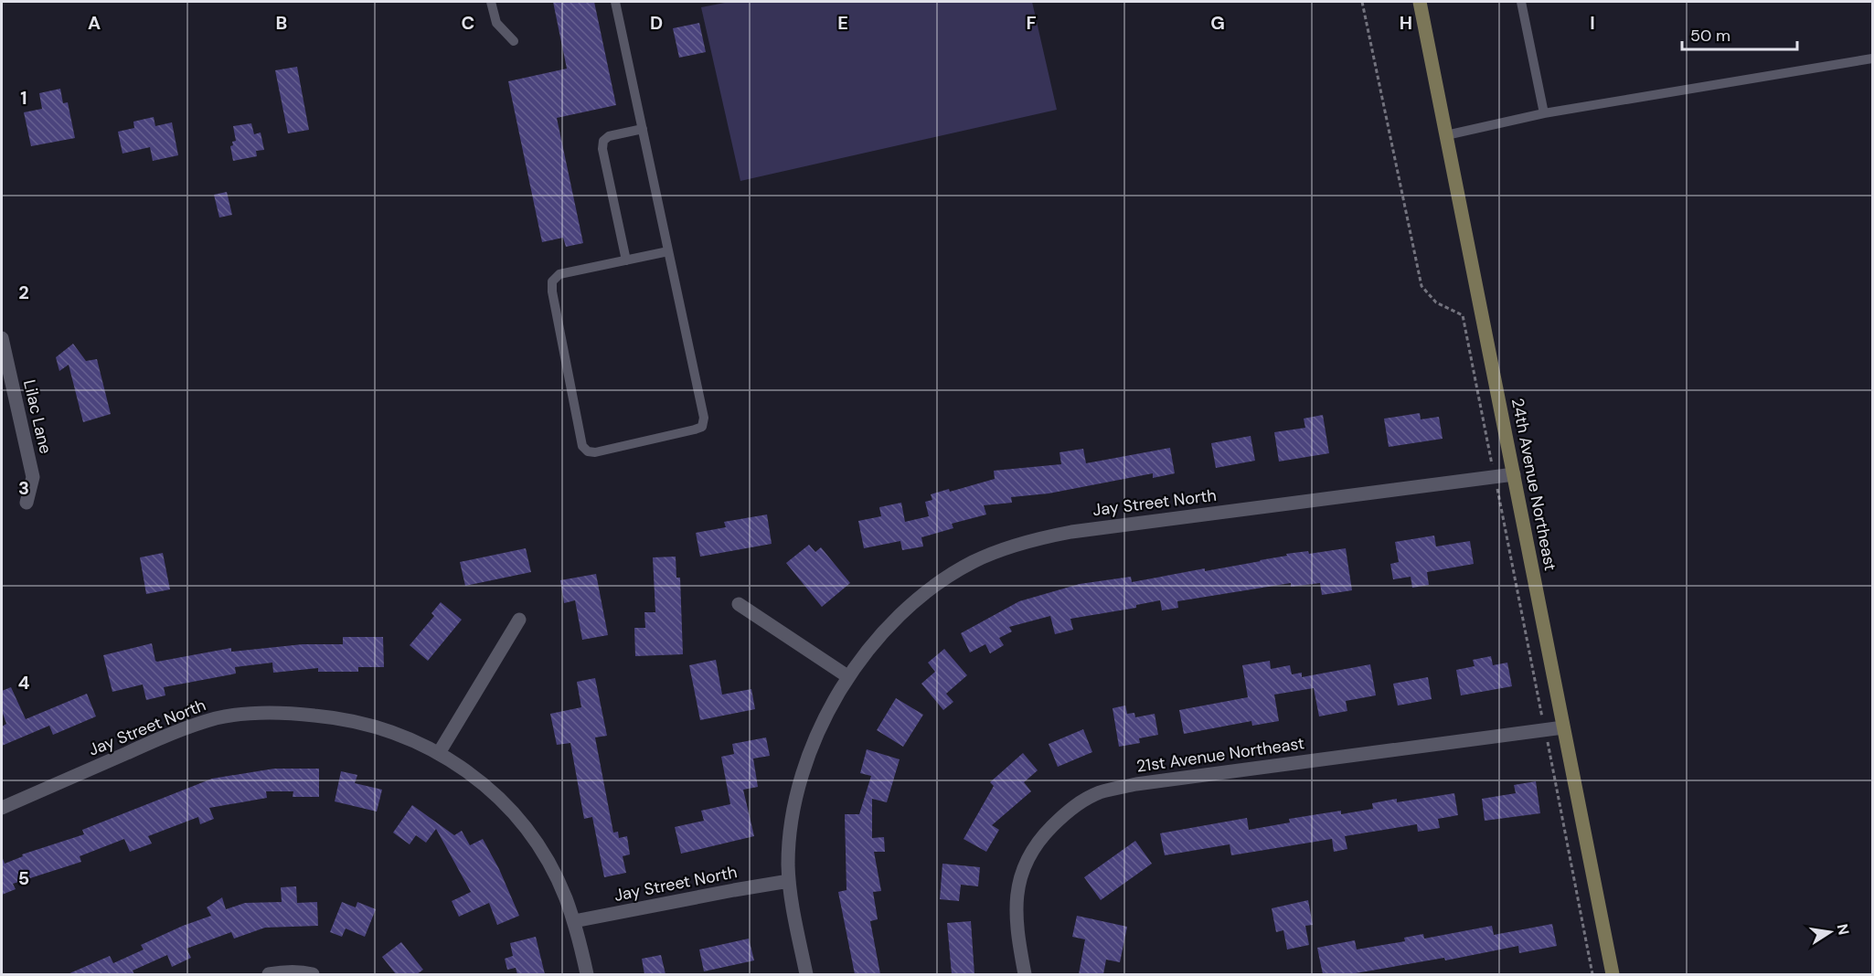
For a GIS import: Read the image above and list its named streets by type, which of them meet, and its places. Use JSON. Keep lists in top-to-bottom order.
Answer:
{
  "streets": {
    "main road": ["24th Avenue Northeast"],
    "street": ["Lilac Lane", "Jay Street North", "21st Avenue Northeast"]
  },
  "crossings": [
    ["24th Avenue Northeast", "Jay Street North"],
    ["24th Avenue Northeast", "21st Avenue Northeast"]
  ],
  "scale_bar": "50 m",
  "north": "right",
  "grid": {
    "columns": [
      "A",
      "B",
      "C",
      "D",
      "E",
      "F",
      "G",
      "H",
      "I"
    ],
    "rows": [
      "1",
      "2",
      "3",
      "4",
      "5"
    ]
  }
}
